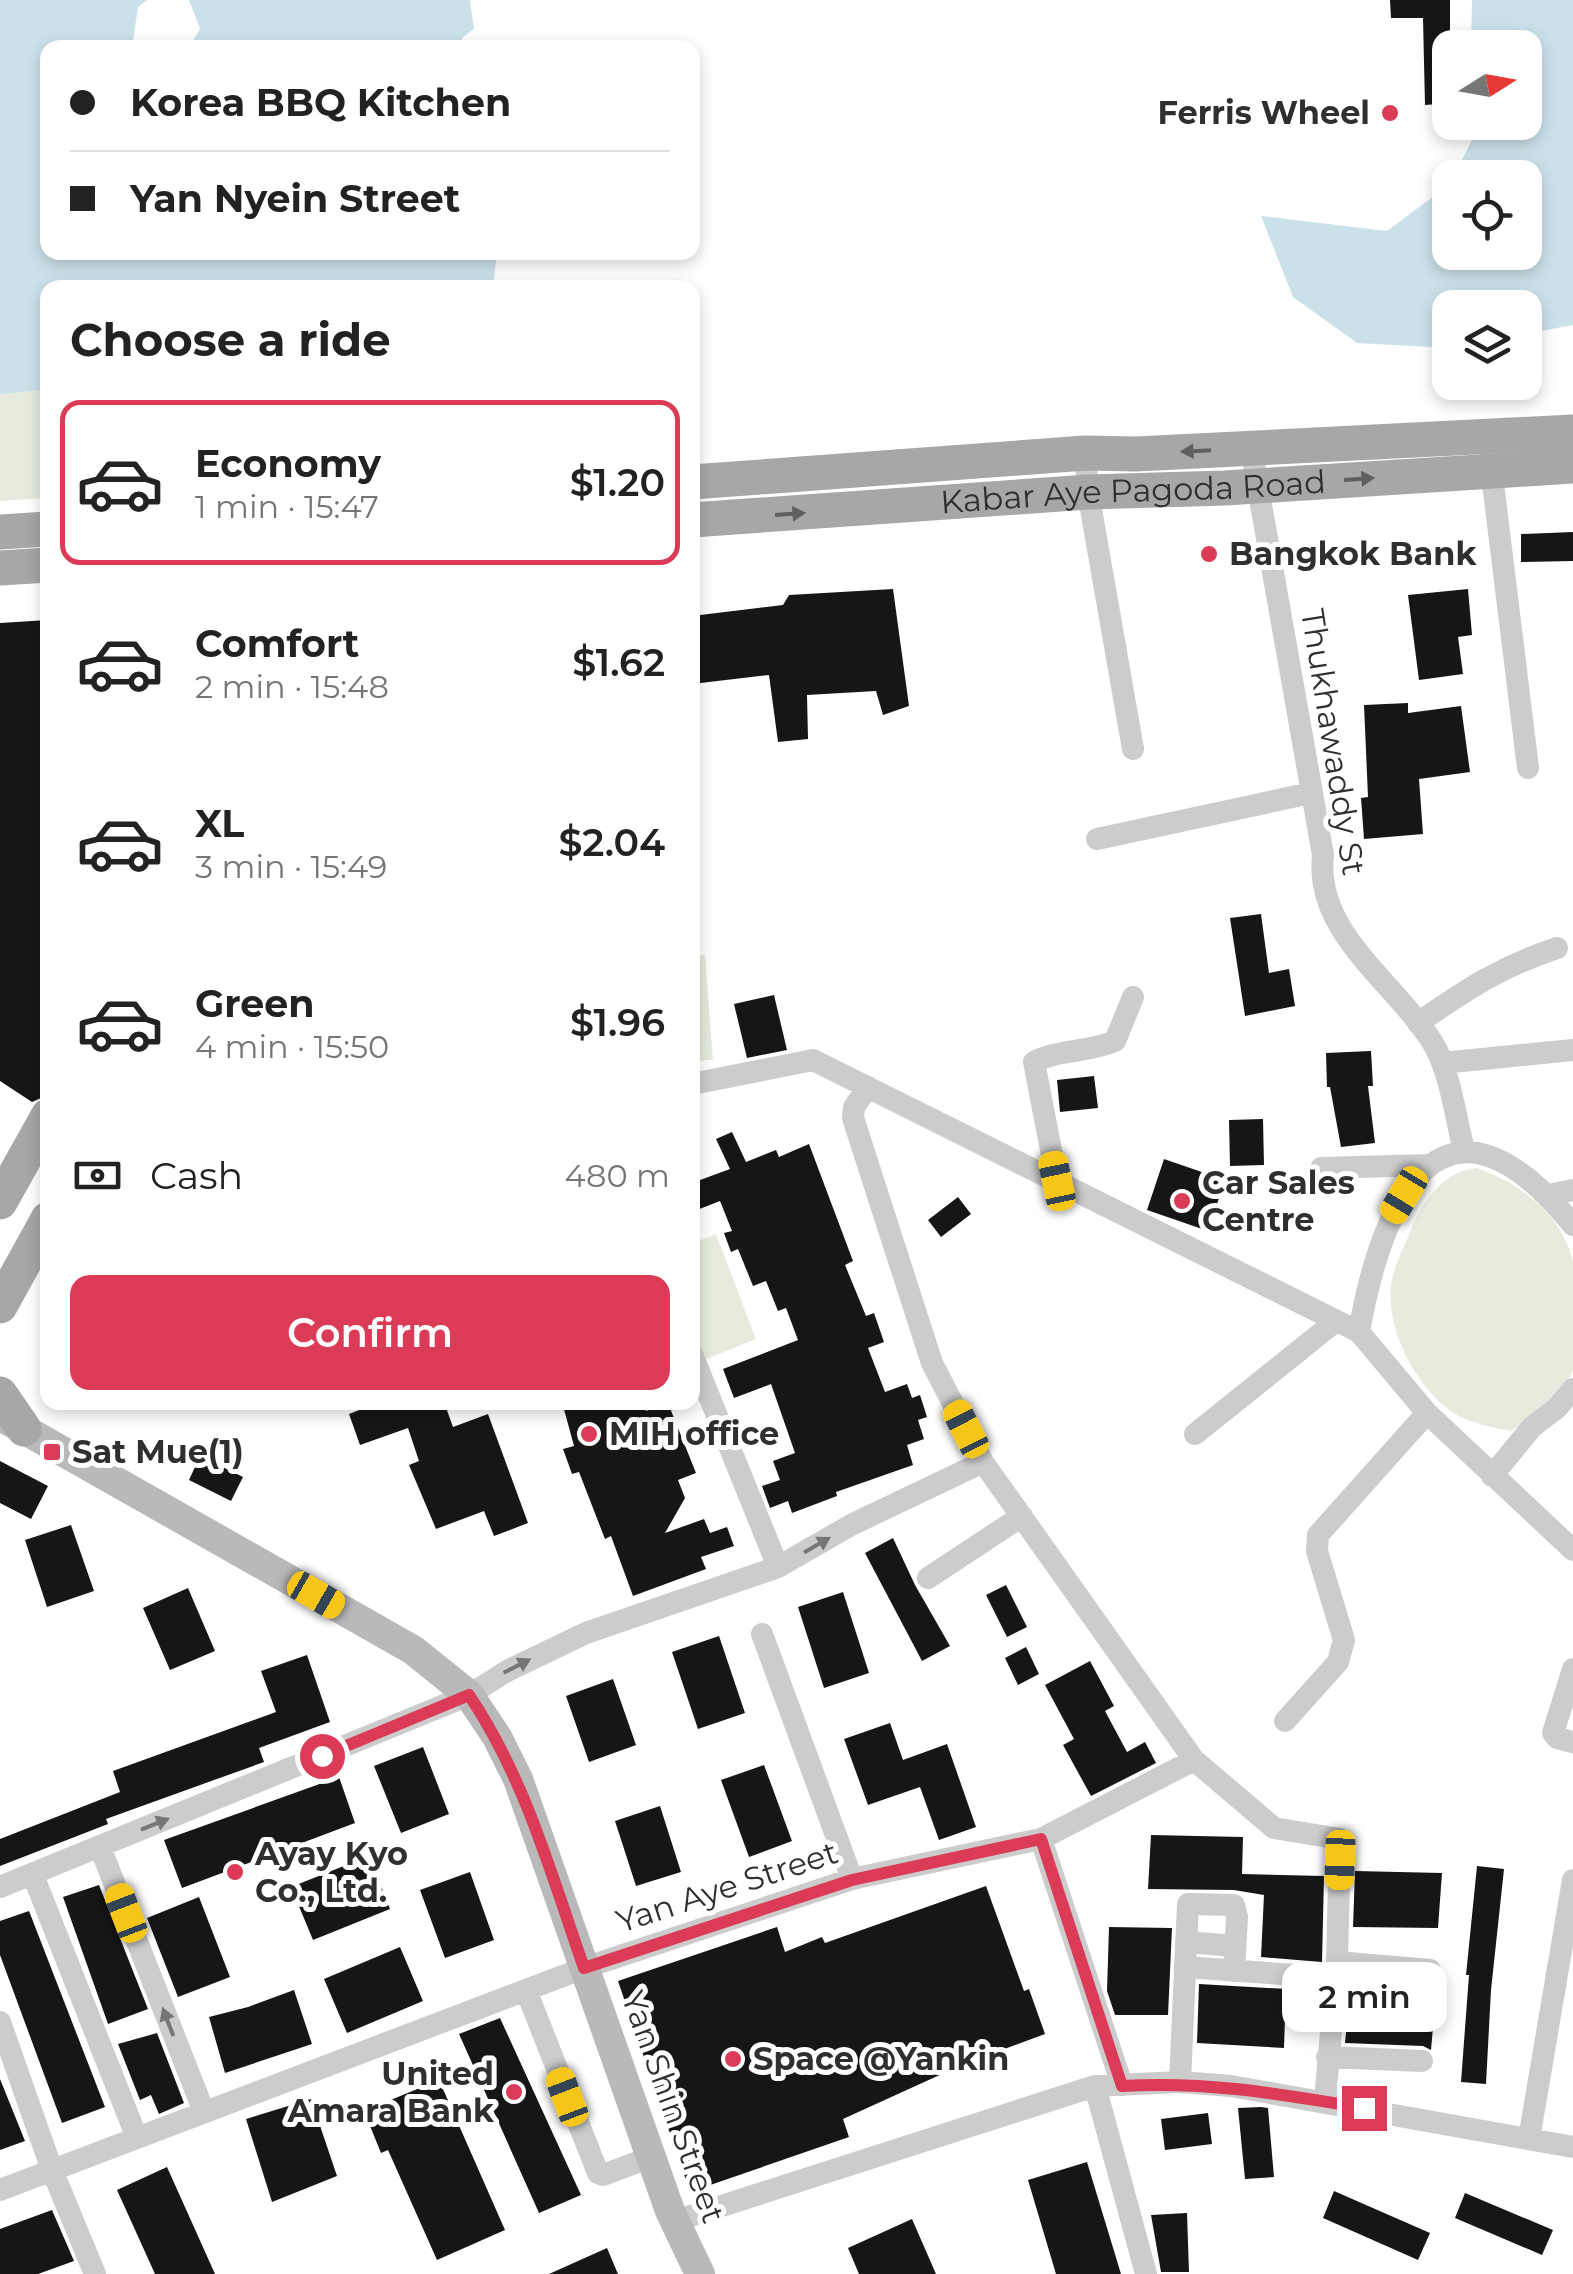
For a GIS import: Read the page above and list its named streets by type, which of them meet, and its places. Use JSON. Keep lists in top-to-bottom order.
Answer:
{
  "streets": {
    "main road": ["Kabar Aye Pagoda Road", "Yan Shin Street"],
    "street": ["Thukhawaddy St", "Yan Aye Street"]
  },
  "crossings": [
    ["Kabar Aye Pagoda Road", "Thukhawaddy St"],
    ["Yan Aye Street", "Yan Shin Street"]
  ],
  "places": {
    "other": [
      "Ferris Wheel",
      "Bangkok Bank",
      "Car Sales Centre",
      "MIH office",
      "Ayay Kyo Co., Ltd.",
      "Space @Yankin",
      "United Amara Bank"
    ],
    "transit": ["Sat Mue(1)"]
  },
  "north": "right",
  "page": {
    "banner": ["Korea BBQ Kitchen", "Yan Nyein Street"],
    "heading": "Choose a ride",
    "list": [
      {
        "name": "Economy",
        "note": "1 min · 15:47",
        "value": "$1.20"
      },
      {
        "name": "Comfort",
        "note": "2 min · 15:48",
        "value": "$1.62"
      },
      {
        "name": "XL",
        "note": "3 min · 15:49",
        "value": "$2.04"
      },
      {
        "name": "Green",
        "note": "4 min · 15:50",
        "value": "$1.96"
      }
    ],
    "pay": ["Cash", "480 m"],
    "buttons": "Confirm",
    "bubble": "2 min"
  }
}
